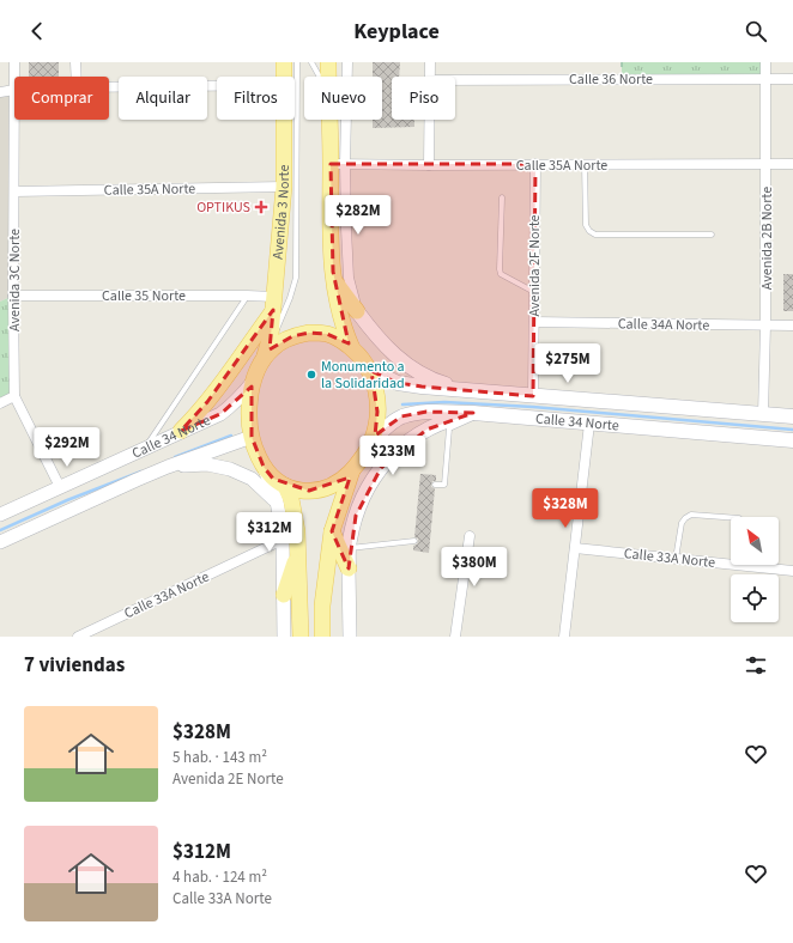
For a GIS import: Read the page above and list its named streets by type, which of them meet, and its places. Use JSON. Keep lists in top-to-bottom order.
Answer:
{
  "streets": {
    "main road": ["Avenida 3 Norte", "Calle 34 Norte"],
    "street": [
      "Calle 36 Norte",
      "Calle 35A Norte",
      "Avenida 2B Norte",
      "Avenida 2F Norte",
      "Avenida 3C Norte",
      "Calle 35 Norte",
      "Calle 34A Norte",
      "Calle 33A Norte"
    ]
  },
  "crossings": [
    ["Calle 36 Norte", "Avenida 2B Norte"],
    ["Calle 35A Norte", "Avenida 3 Norte"],
    ["Calle 35A Norte", "Avenida 2B Norte"],
    ["Calle 35A Norte", "Avenida 2F Norte"],
    ["Calle 35A Norte", "Avenida 3C Norte"],
    ["Avenida 3 Norte", "Calle 35 Norte"],
    ["Avenida 3 Norte", "Calle 34 Norte"],
    ["Avenida 2B Norte", "Calle 34A Norte"],
    ["Avenida 2B Norte", "Calle 34 Norte"],
    ["Avenida 2F Norte", "Calle 34A Norte"],
    ["Avenida 2F Norte", "Calle 34 Norte"],
    ["Avenida 3C Norte", "Calle 35 Norte"],
    ["Avenida 3C Norte", "Calle 34 Norte"]
  ],
  "places": {
    "health": ["OPTIKUS"],
    "other": ["Monumento a la Solidaridad"]
  },
  "north": "top left",
  "page": {
    "header": "Keyplace",
    "chip": [
      "Comprar",
      "Alquilar",
      "Filtros",
      "Nuevo",
      "Piso"
    ],
    "price": [
      "$282M",
      "$275M",
      "$292M",
      "$233M",
      "$328M",
      "$312M",
      "$380M"
    ],
    "heading": "7 viviendas",
    "list": [
      {
        "name": "$328M",
        "note": "5 hab. · 143 m² · Avenida 2E Norte"
      },
      {
        "name": "$312M",
        "note": "4 hab. · 124 m² · Calle 33A Norte"
      }
    ]
  }
}
